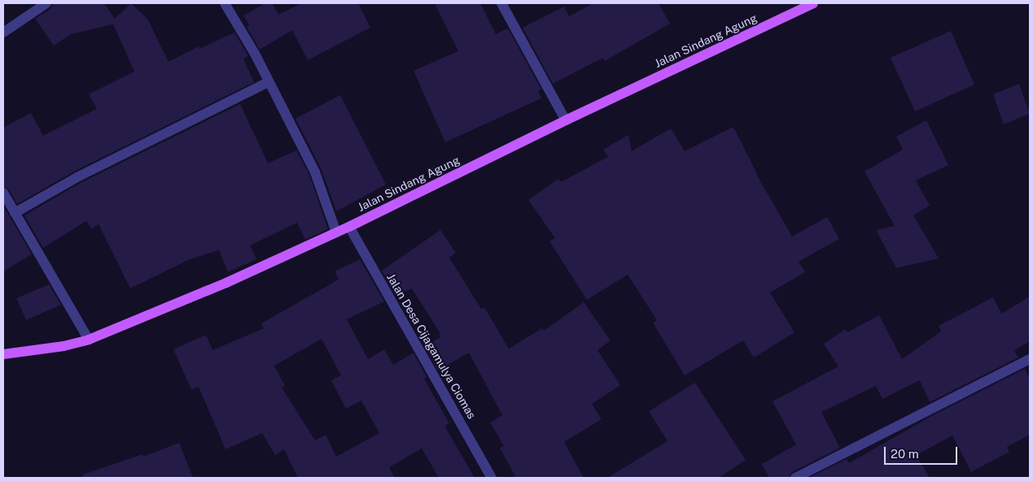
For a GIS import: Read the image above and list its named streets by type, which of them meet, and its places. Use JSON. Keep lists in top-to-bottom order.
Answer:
{
  "streets": {
    "main road": ["Jalan Sindang Agung"],
    "street": ["Jalan Desa Cijagamulya Ciomas"]
  },
  "crossings": [
    ["Jalan Sindang Agung", "Jalan Desa Cijagamulya Ciomas"]
  ],
  "scale_bar": "20 m"
}
